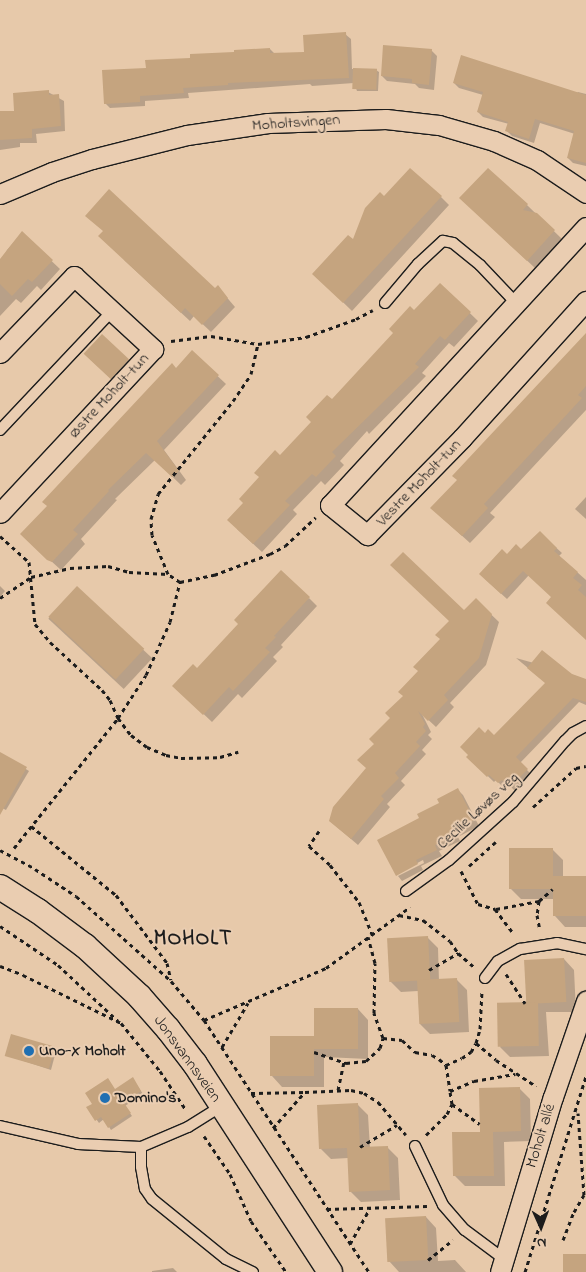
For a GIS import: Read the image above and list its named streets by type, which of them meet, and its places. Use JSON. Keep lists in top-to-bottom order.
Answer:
{
  "streets": {
    "street": [
      "Moholtsvingen",
      "Østre Moholt-tun",
      "Vestre Moholt-tun",
      "Jonsvannsveien",
      "Moholt allé"
    ],
    "lane": ["Cecilie Løvøs veg"]
  },
  "districts": ["MOHOLT"],
  "places": ["Uno-X Moholt", "Domino's"],
  "north": "bottom"
}
